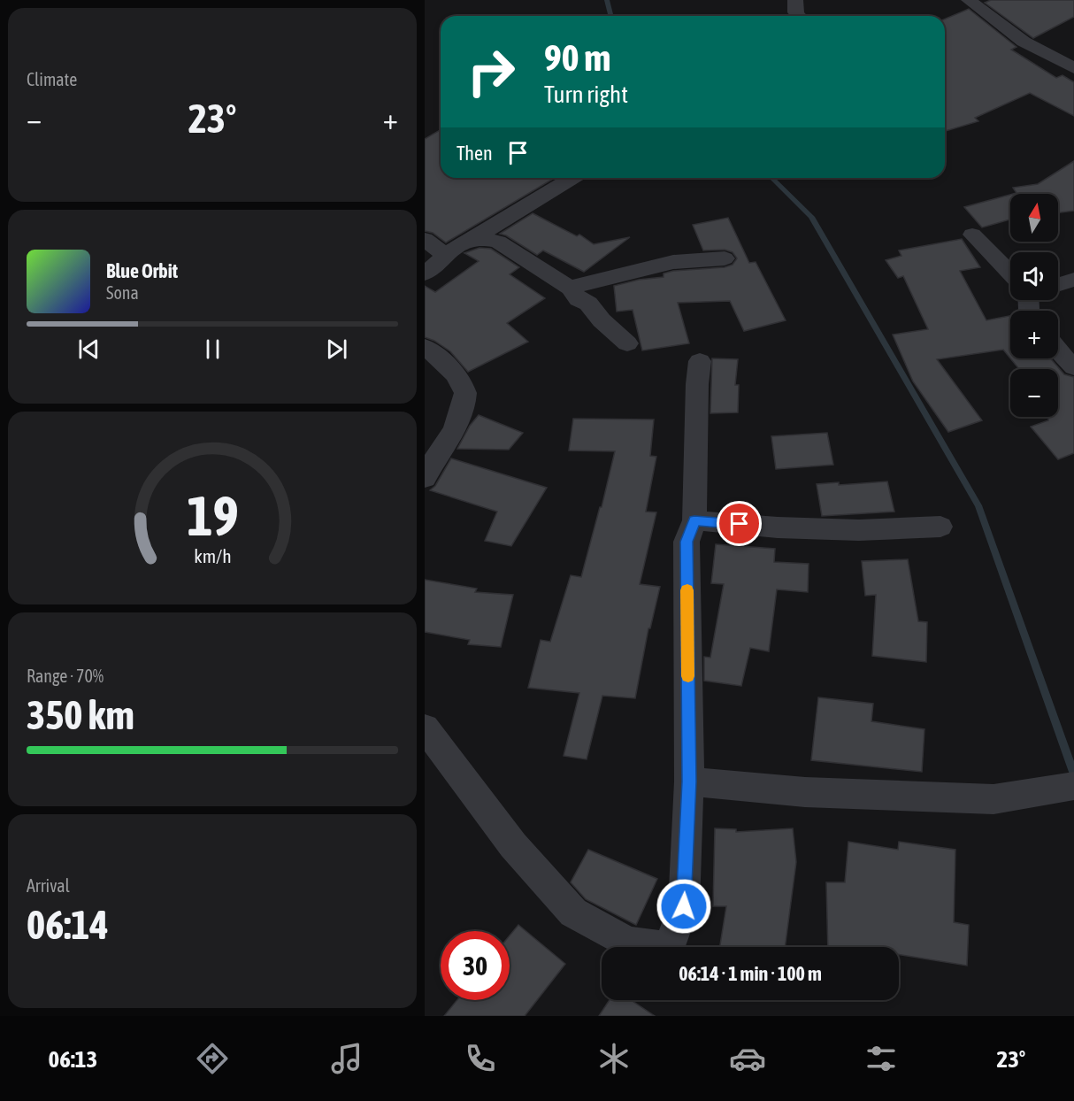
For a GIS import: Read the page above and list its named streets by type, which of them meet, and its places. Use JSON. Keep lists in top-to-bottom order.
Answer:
{
  "north": "top",
  "page": {
    "tile": [
      "Climate",
      ["Range · 70%", "350 km"],
      ["Arrival", "06:14"]
    ],
    "turn": ["90 m", "Turn right"],
    "heat": ["−", "23°", "+"],
    "then": "Then",
    "map_buttons": ["+", "−"],
    "song": ["Blue Orbit", "Sona"],
    "limit": "30",
    "trip": "06:14 · 1 min · 100 m",
    "tabs": ["06:13", "23°"],
    "gauge": ["19", "km/h"]
  }
}
